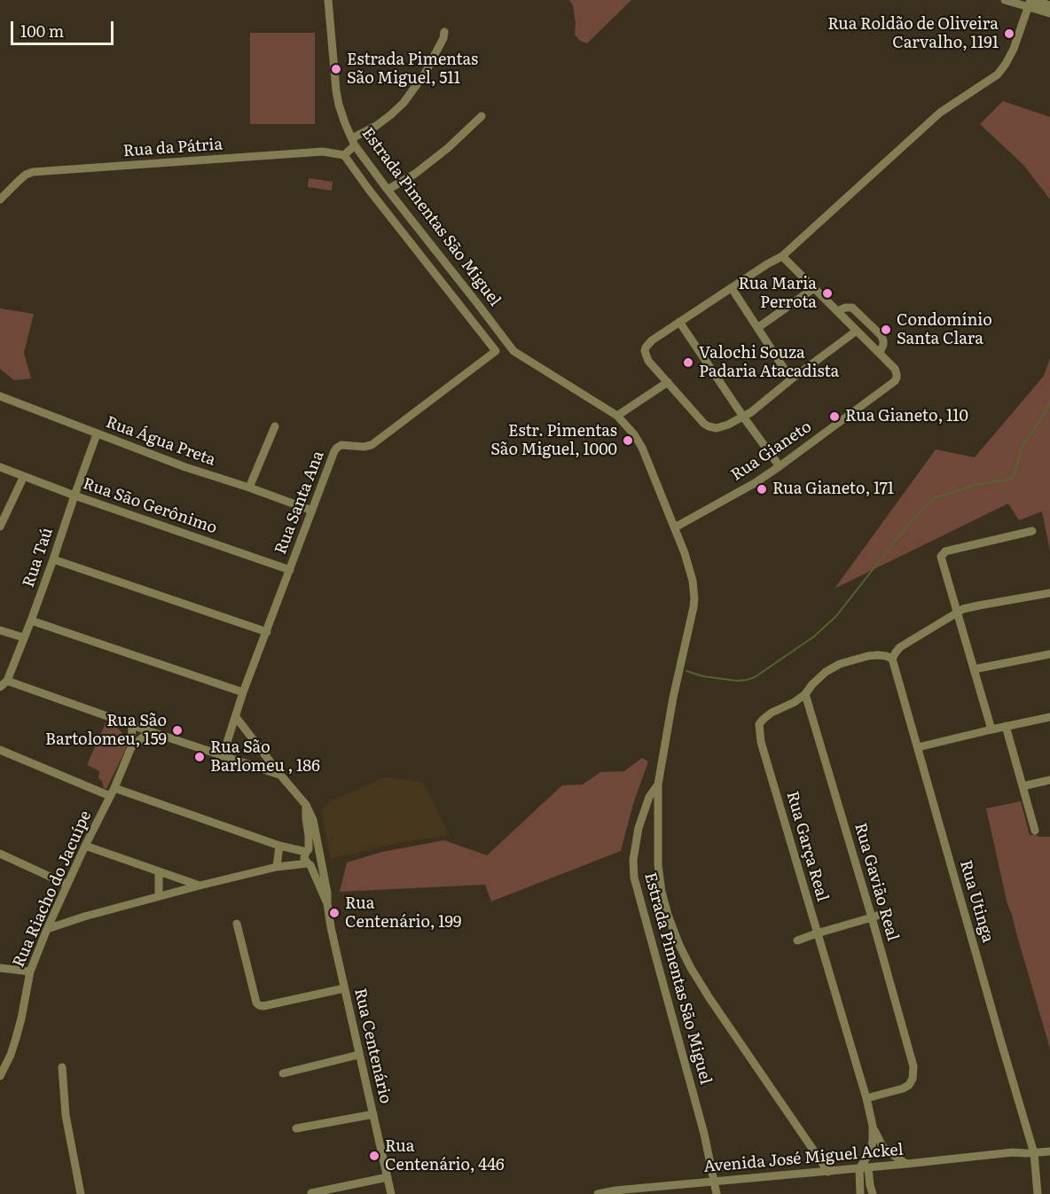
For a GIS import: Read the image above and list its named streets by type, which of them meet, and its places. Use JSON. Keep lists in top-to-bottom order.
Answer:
{
  "streets": {
    "street": [
      "Rua da Pátria",
      "Estrada Pimentas São Miguel",
      "Rua Água Preta",
      "Rua Gianeto",
      "Rua Santa Ana",
      "Rua São Gerônimo",
      "Rua Taú",
      "Rua Garça Real",
      "Rua Gavião Real",
      "Rua Riacho do Jacuípe",
      "Rua Utinga",
      "Rua Centenário",
      "Avenida José Miguel Ackel"
    ]
  },
  "crossings": [
    ["Rua da Pátria", "Estrada Pimentas São Miguel"],
    ["Estrada Pimentas São Miguel", "Rua Gianeto"],
    ["Estrada Pimentas São Miguel", "Rua Santa Ana"],
    ["Estrada Pimentas São Miguel", "Avenida José Miguel Ackel"],
    ["Rua Água Preta", "Rua Santa Ana"],
    ["Rua Água Preta", "Rua Taú"],
    ["Rua Santa Ana", "Rua São Gerônimo"],
    ["Rua Santa Ana", "Rua Centenário"],
    ["Rua São Gerônimo", "Rua Taú"],
    ["Rua Garça Real", "Rua Gavião Real"],
    ["Rua Garça Real", "Rua Utinga"],
    ["Rua Utinga", "Avenida José Miguel Ackel"]
  ],
  "places": [
    "Rua Roldão de Oliveira Carvalho, 1191",
    "Estrada Pimentas São Miguel, 511",
    "Rua Maria Perrota",
    "Condomínio Santa Clara",
    "Valochi Souza Padaria Atacadista",
    "Rua Gianeto, 110",
    "Estr. Pimentas São Miguel, 1000",
    "Rua Gianeto, 171",
    "Rua São Bartolomeu, 159",
    "Rua São Barlomeu , 186",
    "Rua Centenário, 199",
    "Rua Centenário, 446"
  ],
  "scale_bar": "100 m"
}
